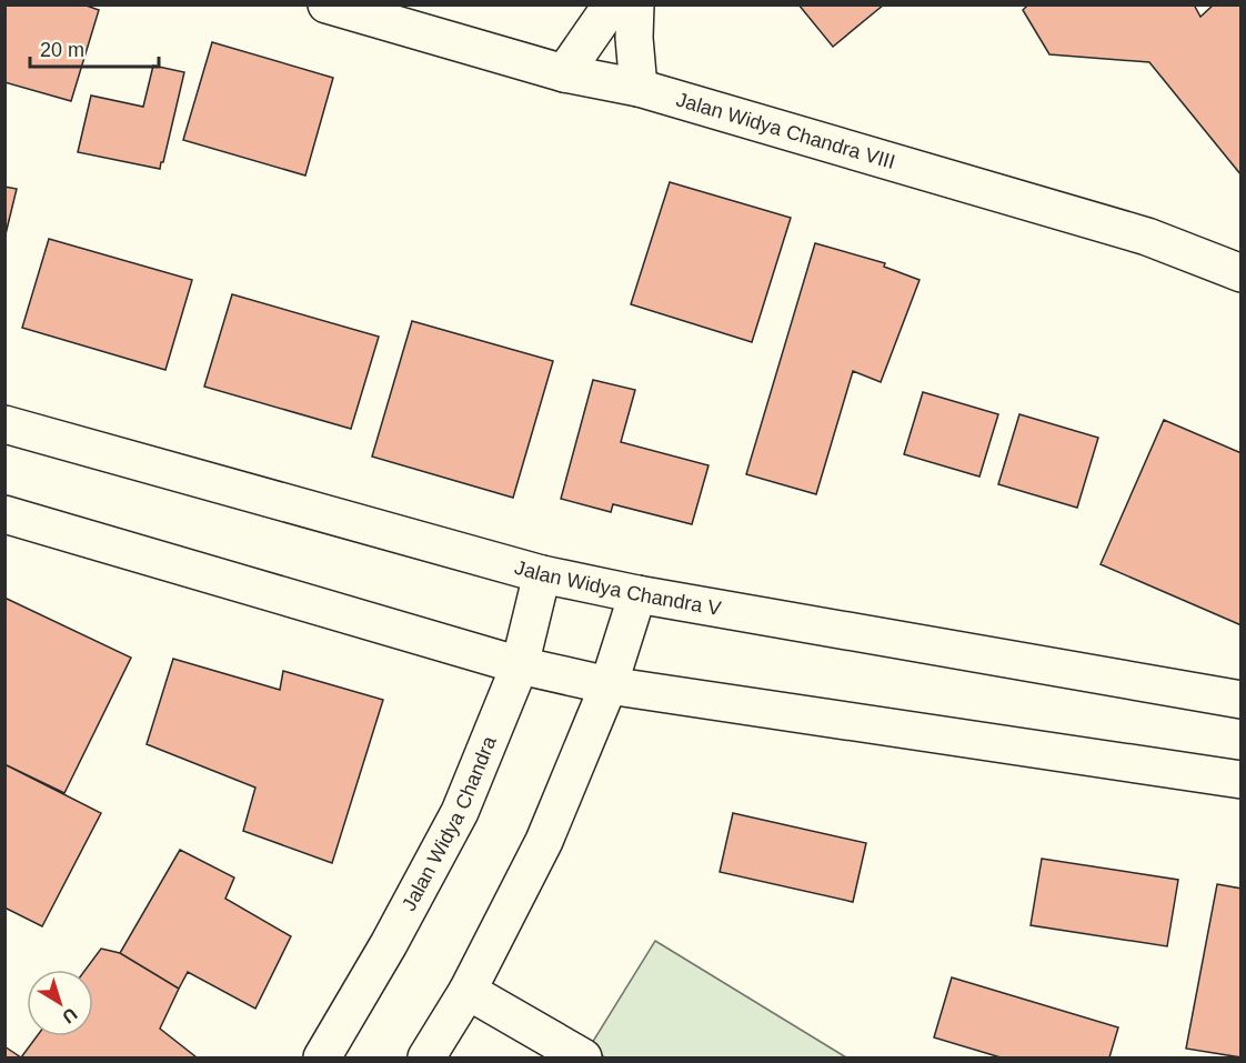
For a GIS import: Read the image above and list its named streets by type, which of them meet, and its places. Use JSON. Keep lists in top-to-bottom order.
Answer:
{
  "streets": {
    "street": ["Jalan Widya Chandra VIII", "Jalan Widya Chandra V", "Jalan Widya Chandra"]
  },
  "crossings": [
    ["Jalan Widya Chandra V", "Jalan Widya Chandra"]
  ],
  "scale_bar": "20 m",
  "north": "bottom right"
}
